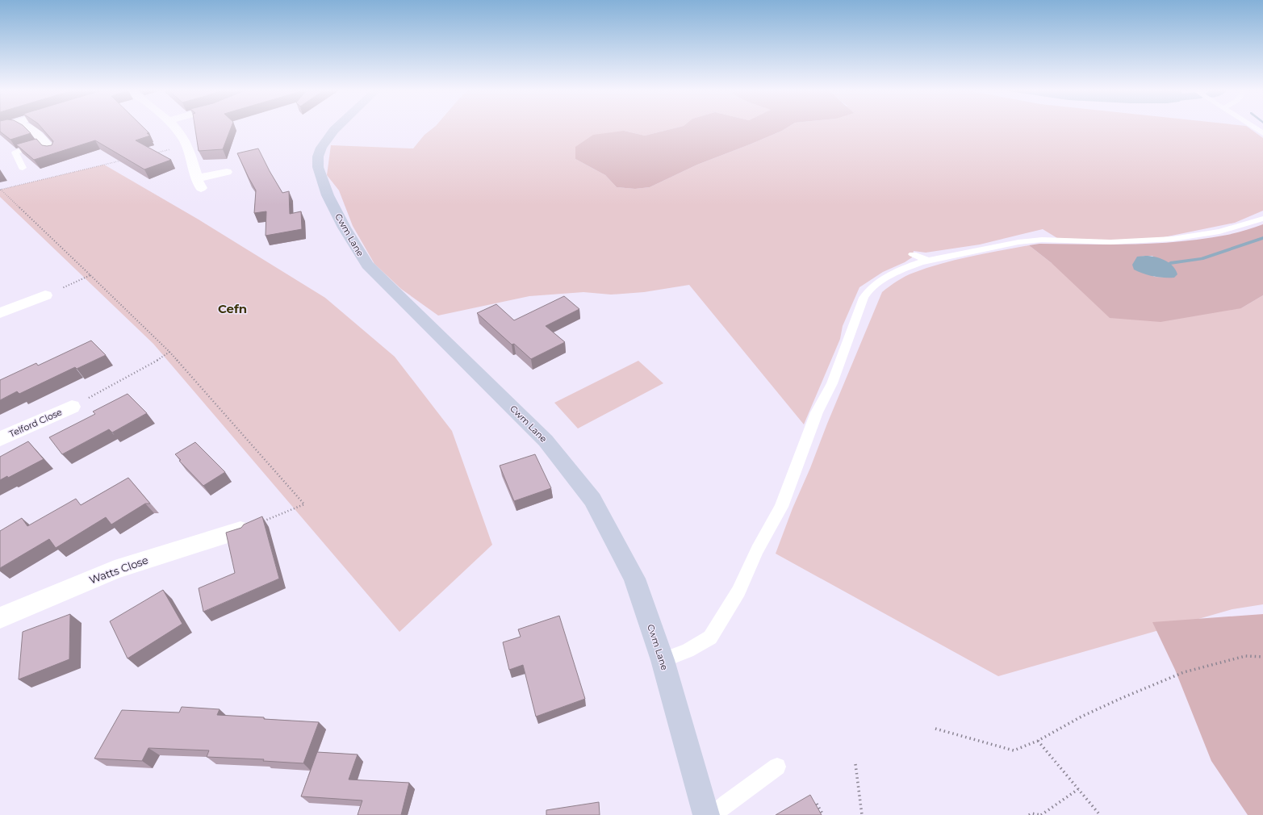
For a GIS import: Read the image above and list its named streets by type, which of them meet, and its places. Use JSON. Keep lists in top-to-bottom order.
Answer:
{
  "streets": {
    "street": ["Cwm Lane", "Telford Close", "Watts Close"]
  },
  "districts": ["Cefn"]
}
